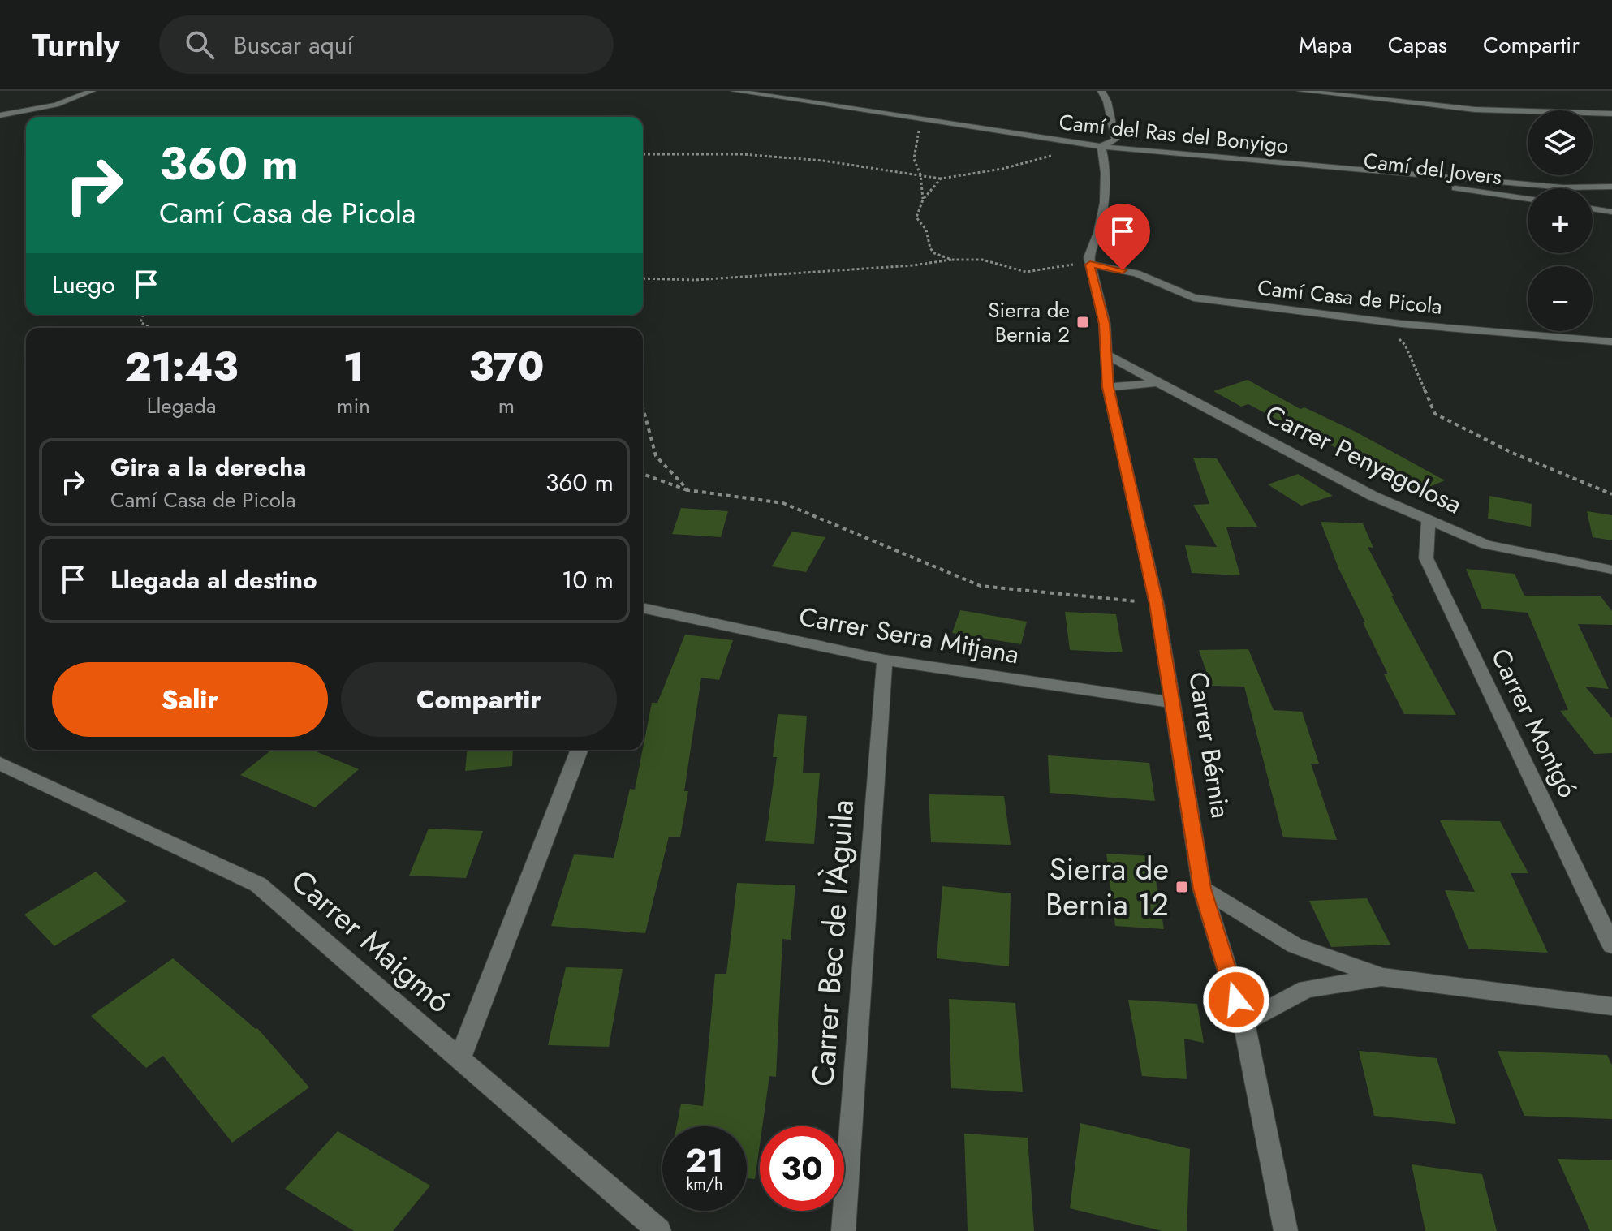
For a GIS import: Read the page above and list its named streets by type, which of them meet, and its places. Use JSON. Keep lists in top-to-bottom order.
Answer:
{
  "streets": {
    "street": [
      "Camí del Ras del Bonyigo",
      "Camí del Jovers",
      "Camí Casa de Picola",
      "Carrer Penyagolosa",
      "Carrer Serra Mitjana",
      "Carrer Montgó",
      "Carrer Bérnia",
      "Carrer Maigmó",
      "Carrer Bec de l'Àguila"
    ]
  },
  "crossings": [
    ["Camí del Ras del Bonyigo", "Camí del Jovers"],
    ["Camí Casa de Picola", "Carrer Bérnia"],
    ["Carrer Penyagolosa", "Carrer Montgó"],
    ["Carrer Penyagolosa", "Carrer Bérnia"],
    ["Carrer Serra Mitjana", "Carrer Bérnia"],
    ["Carrer Serra Mitjana", "Carrer Bec de l'Àguila"]
  ],
  "places": {
    "transit": ["Sierra de Bernia 2", "Sierra de Bernia 12"]
  },
  "page": {
    "header": "Turnly",
    "search": "Buscar aquí",
    "nav": ["Mapa", "Capas", "Compartir"],
    "map_buttons": ["+", "−"],
    "turn": ["360 m", "Camí Casa de Picola"],
    "then": "Luego",
    "eta": [
      "21:43",
      "Llegada",
      "1",
      "min",
      "370",
      "m"
    ],
    "list": [
      {
        "name": "Gira a la derecha",
        "note": "Camí Casa de Picola",
        "value": "360 m"
      },
      {
        "name": "Llegada al destino",
        "value": "10 m"
      }
    ],
    "buttons": ["Salir", "Compartir"],
    "speed": "21 km/h",
    "limit": "30"
  }
}
